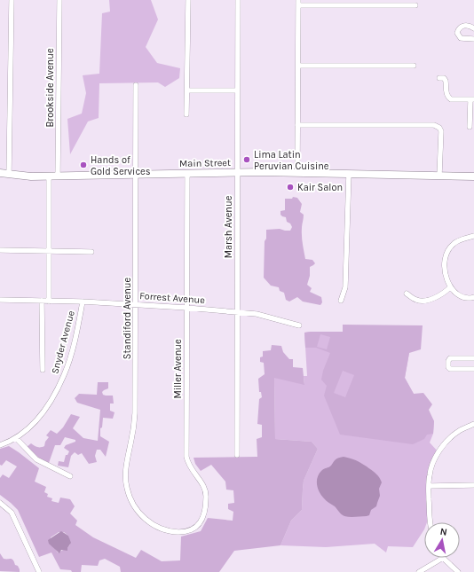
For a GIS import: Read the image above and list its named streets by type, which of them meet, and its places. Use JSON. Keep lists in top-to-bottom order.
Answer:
{
  "streets": {
    "main road": ["Main Street"],
    "street": [
      "Brookside Avenue",
      "Marsh Avenue",
      "Forrest Avenue",
      "Standiford Avenue",
      "Snyder Avenue",
      "Miller Avenue"
    ]
  },
  "crossings": [
    ["Brookside Avenue", "Main Street"],
    ["Main Street", "Marsh Avenue"],
    ["Main Street", "Standiford Avenue"],
    ["Main Street", "Miller Avenue"],
    ["Marsh Avenue", "Forrest Avenue"],
    ["Forrest Avenue", "Standiford Avenue"],
    ["Forrest Avenue", "Snyder Avenue"],
    ["Forrest Avenue", "Miller Avenue"],
    ["Standiford Avenue", "Miller Avenue"]
  ],
  "places": ["Lima Latin Peruvian Cuisine", "Hands of Gold Services", "Kair Salon"],
  "north": "top"
}
